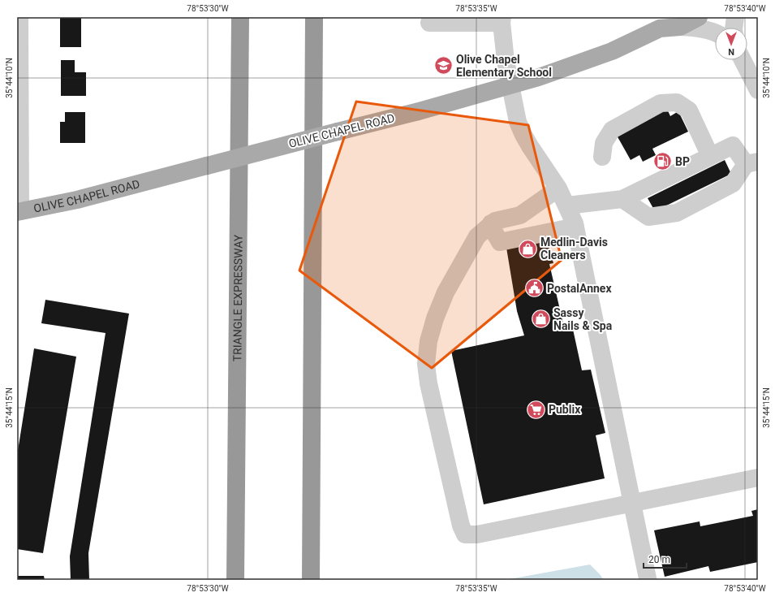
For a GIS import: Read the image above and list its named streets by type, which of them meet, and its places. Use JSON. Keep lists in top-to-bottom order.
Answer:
{
  "streets": {
    "highway": ["TRIANGLE EXPRESSWAY"],
    "main road": ["OLIVE CHAPEL ROAD"]
  },
  "places": {
    "school or university": ["Olive Chapel Elementary School"],
    "fuel station": ["BP"],
    "shop": ["Medlin-Davis Cleaners", "Sassy Nails & Spa"],
    "public building": ["PostalAnnex"],
    "supermarket": ["Publix"]
  },
  "scale_bar": "20 m",
  "north": "bottom",
  "coordinates": [
    "78°53'30\"W",
    "78°53'35\"W",
    "78°53'40\"W",
    "35°44'10\"N",
    "35°44'15\"N"
  ]
}
